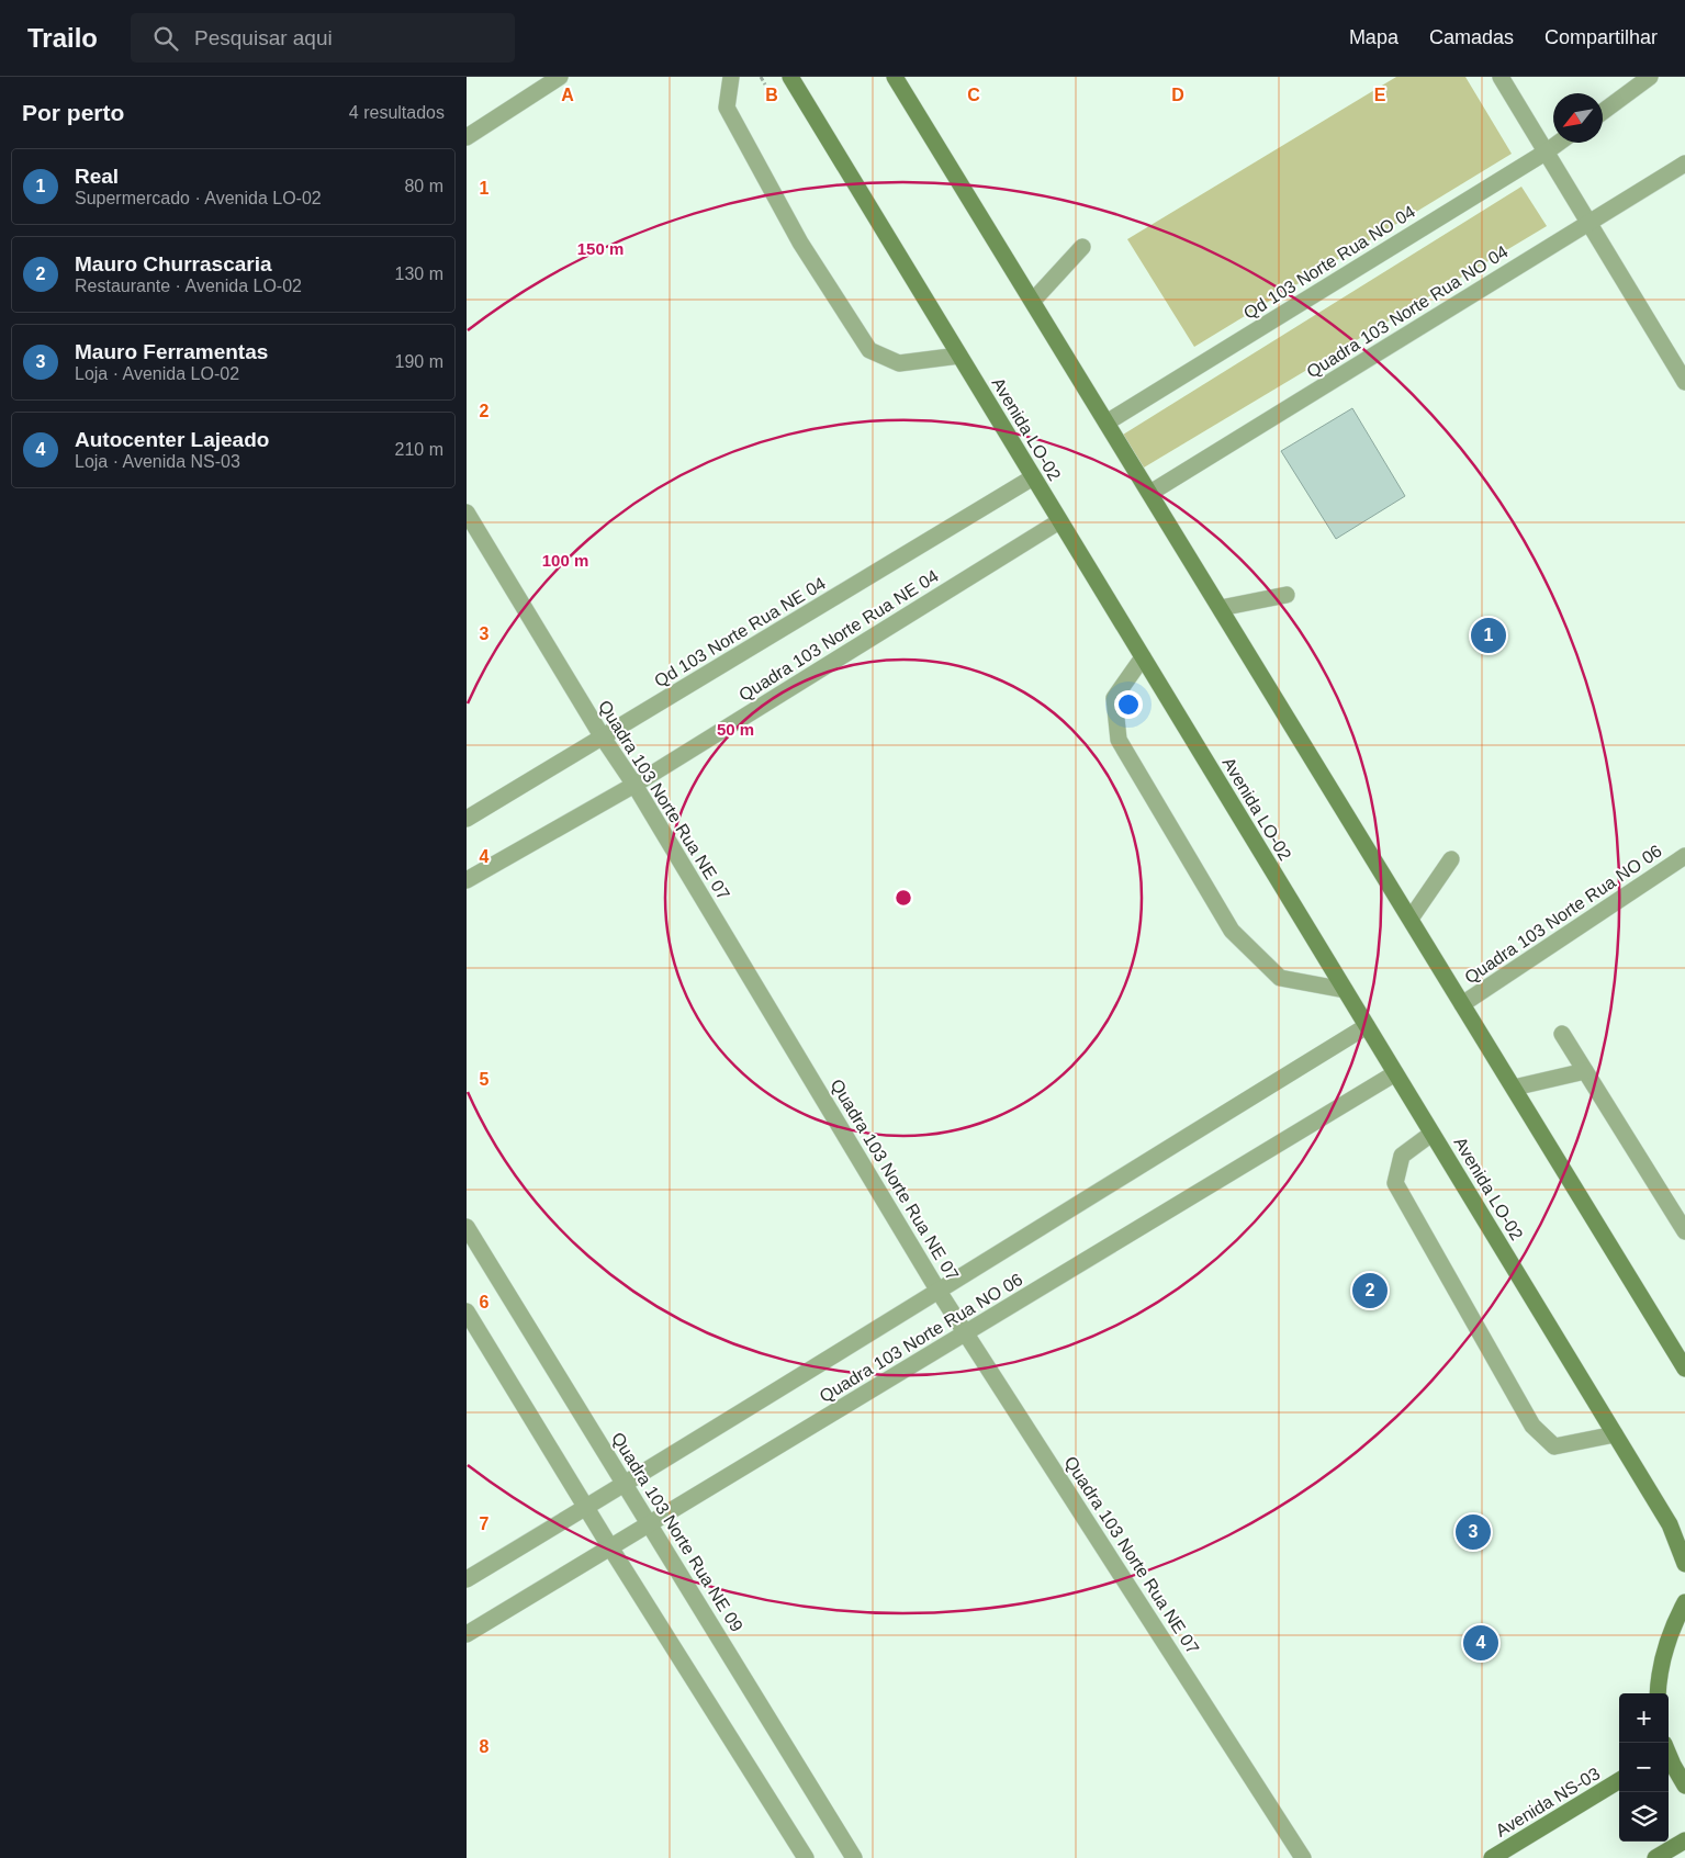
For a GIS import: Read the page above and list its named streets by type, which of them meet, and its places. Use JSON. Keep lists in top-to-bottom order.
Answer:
{
  "streets": {
    "street": [
      "Qd 103 Norte Rua NO 04",
      "Quadra 103 Norte Rua NO 04",
      "Avenida LO-02",
      "Qd 103 Norte Rua NE 04",
      "Quadra 103 Norte Rua NE 04",
      "Quadra 103 Norte Rua NE 07",
      "Quadra 103 Norte Rua NO 06",
      "Quadra 103 Norte Rua NE 09",
      "Avenida NS-03"
    ]
  },
  "crossings": [
    ["Avenida LO-02", "Qd 103 Norte Rua NE 04"],
    ["Avenida LO-02", "Quadra 103 Norte Rua NE 04"],
    ["Avenida LO-02", "Quadra 103 Norte Rua NO 06"],
    ["Qd 103 Norte Rua NE 04", "Quadra 103 Norte Rua NE 07"],
    ["Quadra 103 Norte Rua NE 04", "Quadra 103 Norte Rua NE 07"],
    ["Quadra 103 Norte Rua NE 07", "Quadra 103 Norte Rua NO 06"],
    ["Quadra 103 Norte Rua NO 06", "Quadra 103 Norte Rua NE 09"]
  ],
  "north": "bottom left",
  "page": {
    "header": "Trailo",
    "search": "Pesquisar aqui",
    "nav": ["Mapa", "Camadas", "Compartilhar"],
    "heading": ["Por perto", "4 resultados"],
    "list": [
      {
        "mark": "1",
        "name": "Real",
        "note": "Supermercado · Avenida LO-02",
        "value": "80 m"
      },
      {
        "mark": "2",
        "name": "Mauro Churrascaria",
        "note": "Restaurante · Avenida LO-02",
        "value": "130 m"
      },
      {
        "mark": "3",
        "name": "Mauro Ferramentas",
        "note": "Loja · Avenida LO-02",
        "value": "190 m"
      },
      {
        "mark": "4",
        "name": "Autocenter Lajeado",
        "note": "Loja · Avenida NS-03",
        "value": "210 m"
      }
    ],
    "pins": [
      "1",
      "2",
      "3",
      "4"
    ],
    "map_buttons": ["+", "−"]
  },
  "grid": {
    "columns": [
      "A",
      "B",
      "C",
      "D",
      "E"
    ],
    "rows": [
      "1",
      "2",
      "3",
      "4",
      "5",
      "6",
      "7",
      "8"
    ]
  },
  "rings": ["150 m", "100 m", "50 m"]
}
